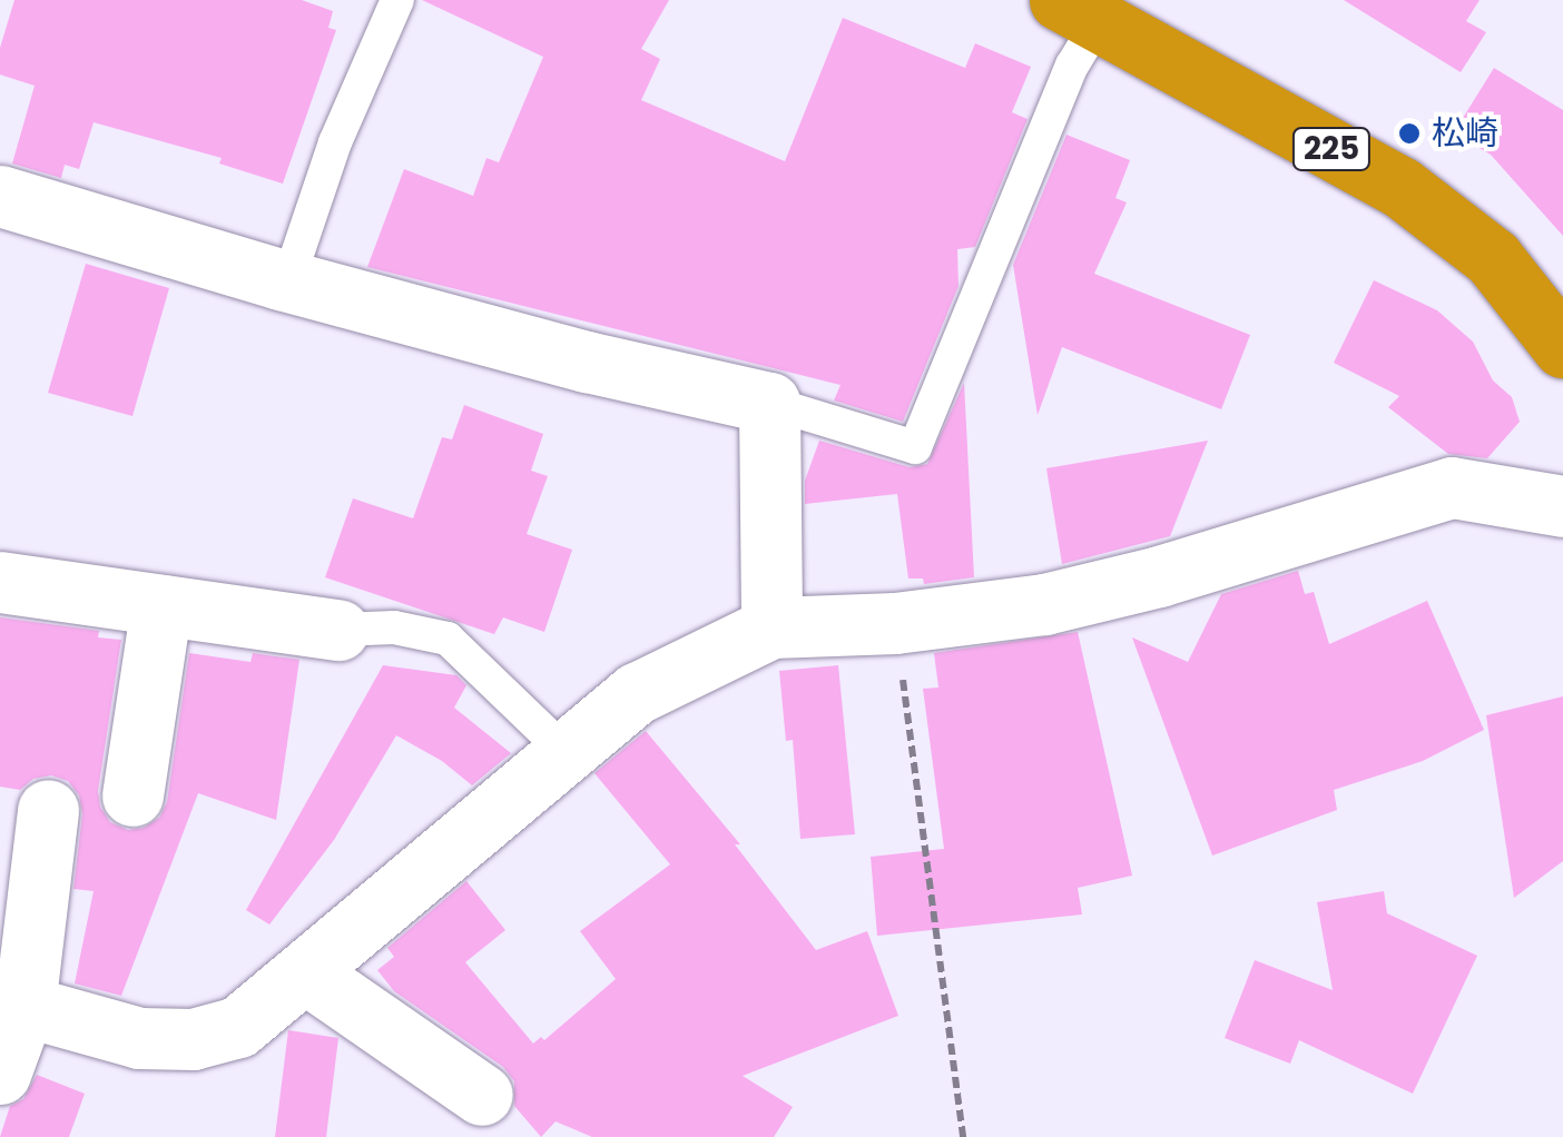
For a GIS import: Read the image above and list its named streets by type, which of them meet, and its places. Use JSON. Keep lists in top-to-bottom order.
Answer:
{
  "streets": {
    "highway": ["225"]
  },
  "places": ["松崎"]
}
